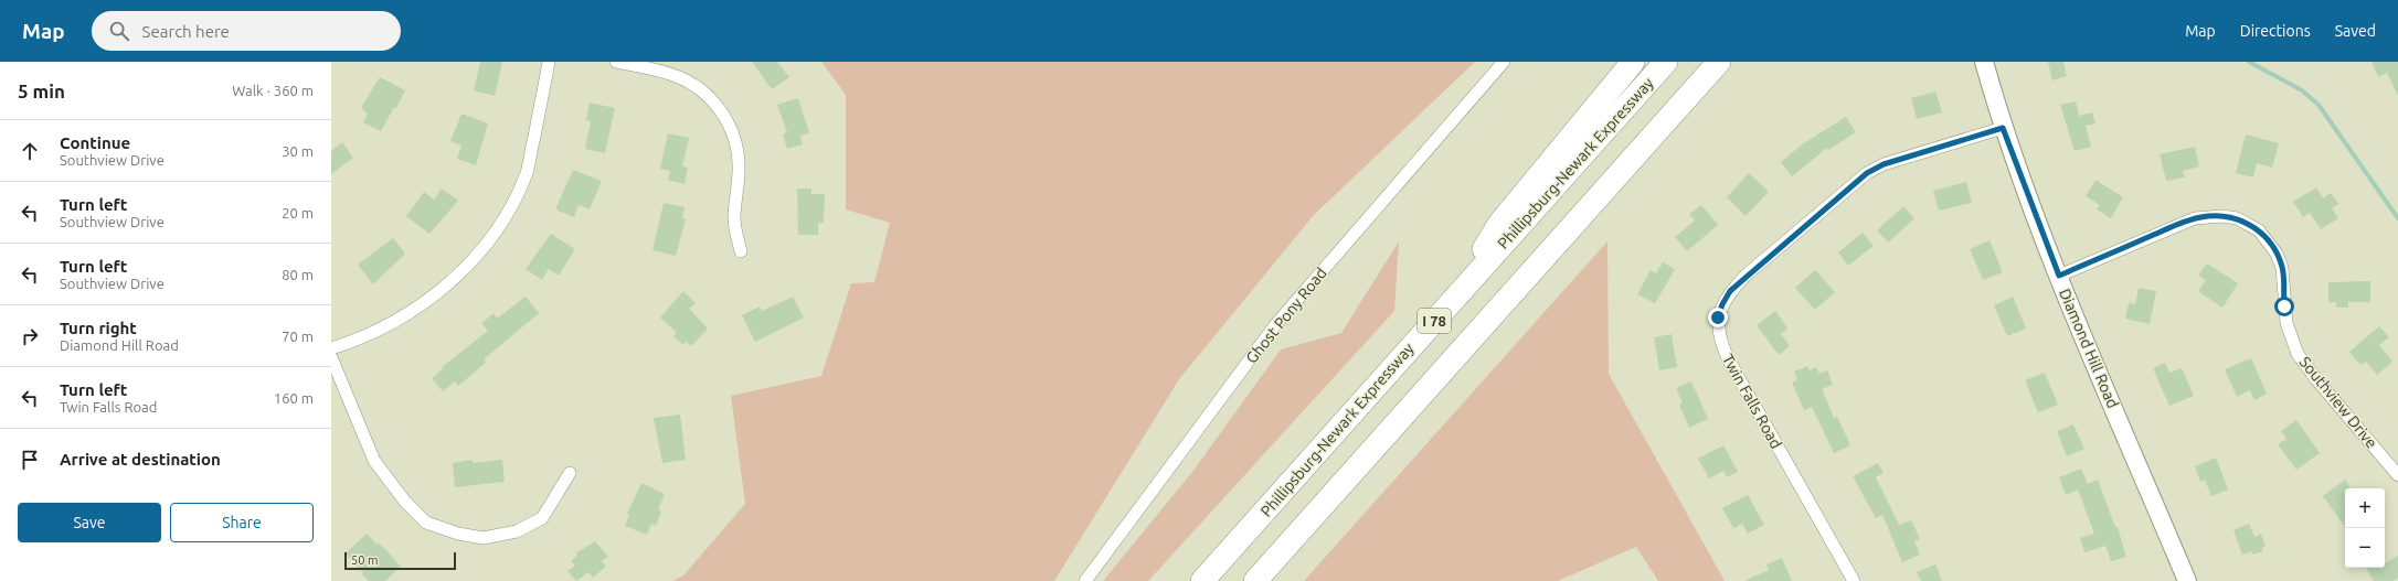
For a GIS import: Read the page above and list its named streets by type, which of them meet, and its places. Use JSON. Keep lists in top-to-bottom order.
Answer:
{
  "streets": {
    "highway": ["Phillipsburg-Newark Expressway", "I 78"],
    "main road": ["Diamond Hill Road"],
    "street": ["Ghost Pony Road", "Twin Falls Road", "Southview Drive"]
  },
  "crossings": [
    ["Diamond Hill Road", "Twin Falls Road"],
    ["Diamond Hill Road", "Southview Drive"]
  ],
  "scale_bar": "50 m",
  "page": {
    "header": "Map",
    "search": "Search here",
    "nav": ["Map", "Directions", "Saved"],
    "heading": ["5 min", "Walk · 360 m"],
    "list": [
      ["Continue", "Southview Drive", "30 m"],
      ["Turn left", "Southview Drive", "20 m"],
      ["Turn left", "Southview Drive", "80 m"],
      ["Turn right", "Diamond Hill Road", "70 m"],
      ["Turn left", "Twin Falls Road", "160 m"],
      "Arrive at destination"
    ],
    "map_buttons": ["+", "−"],
    "buttons": ["Save", "Share"],
    "scale": "50 m"
  }
}
